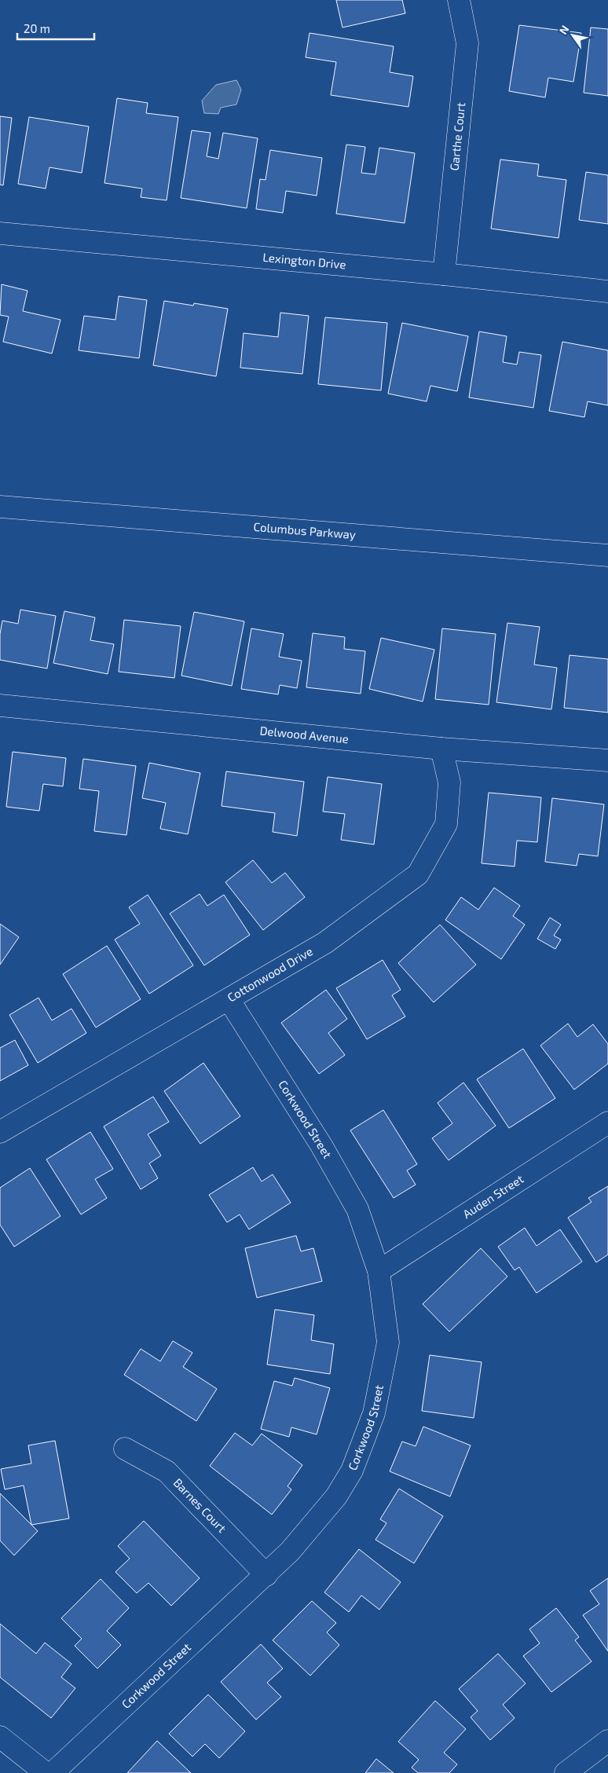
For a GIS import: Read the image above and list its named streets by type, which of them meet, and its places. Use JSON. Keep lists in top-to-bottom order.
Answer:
{
  "streets": {
    "street": [
      "Garthe Court",
      "Lexington Drive",
      "Columbus Parkway",
      "Delwood Avenue",
      "Cottonwood Drive",
      "Corkwood Street",
      "Auden Street",
      "Barnes Court"
    ]
  },
  "crossings": [
    ["Garthe Court", "Lexington Drive"],
    ["Delwood Avenue", "Cottonwood Drive"],
    ["Cottonwood Drive", "Corkwood Street"],
    ["Corkwood Street", "Auden Street"],
    ["Corkwood Street", "Barnes Court"]
  ],
  "scale_bar": "20 m",
  "north": "top left"
}
